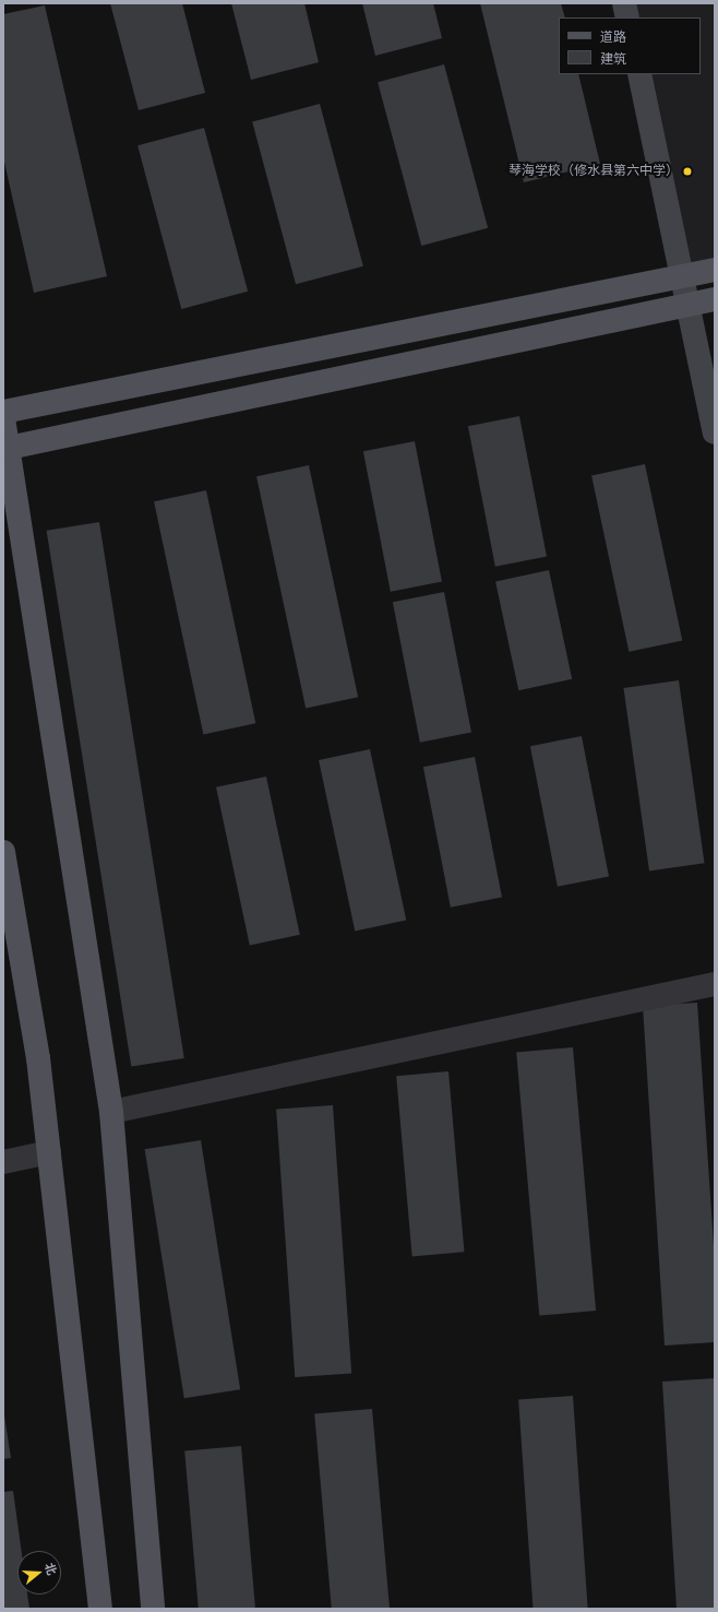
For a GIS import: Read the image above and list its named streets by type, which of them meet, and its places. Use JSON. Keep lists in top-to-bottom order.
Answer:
{
  "places": ["琴海学校（修水县第六中学）"],
  "legend": ["道路", "建筑"],
  "north": "right"
}
